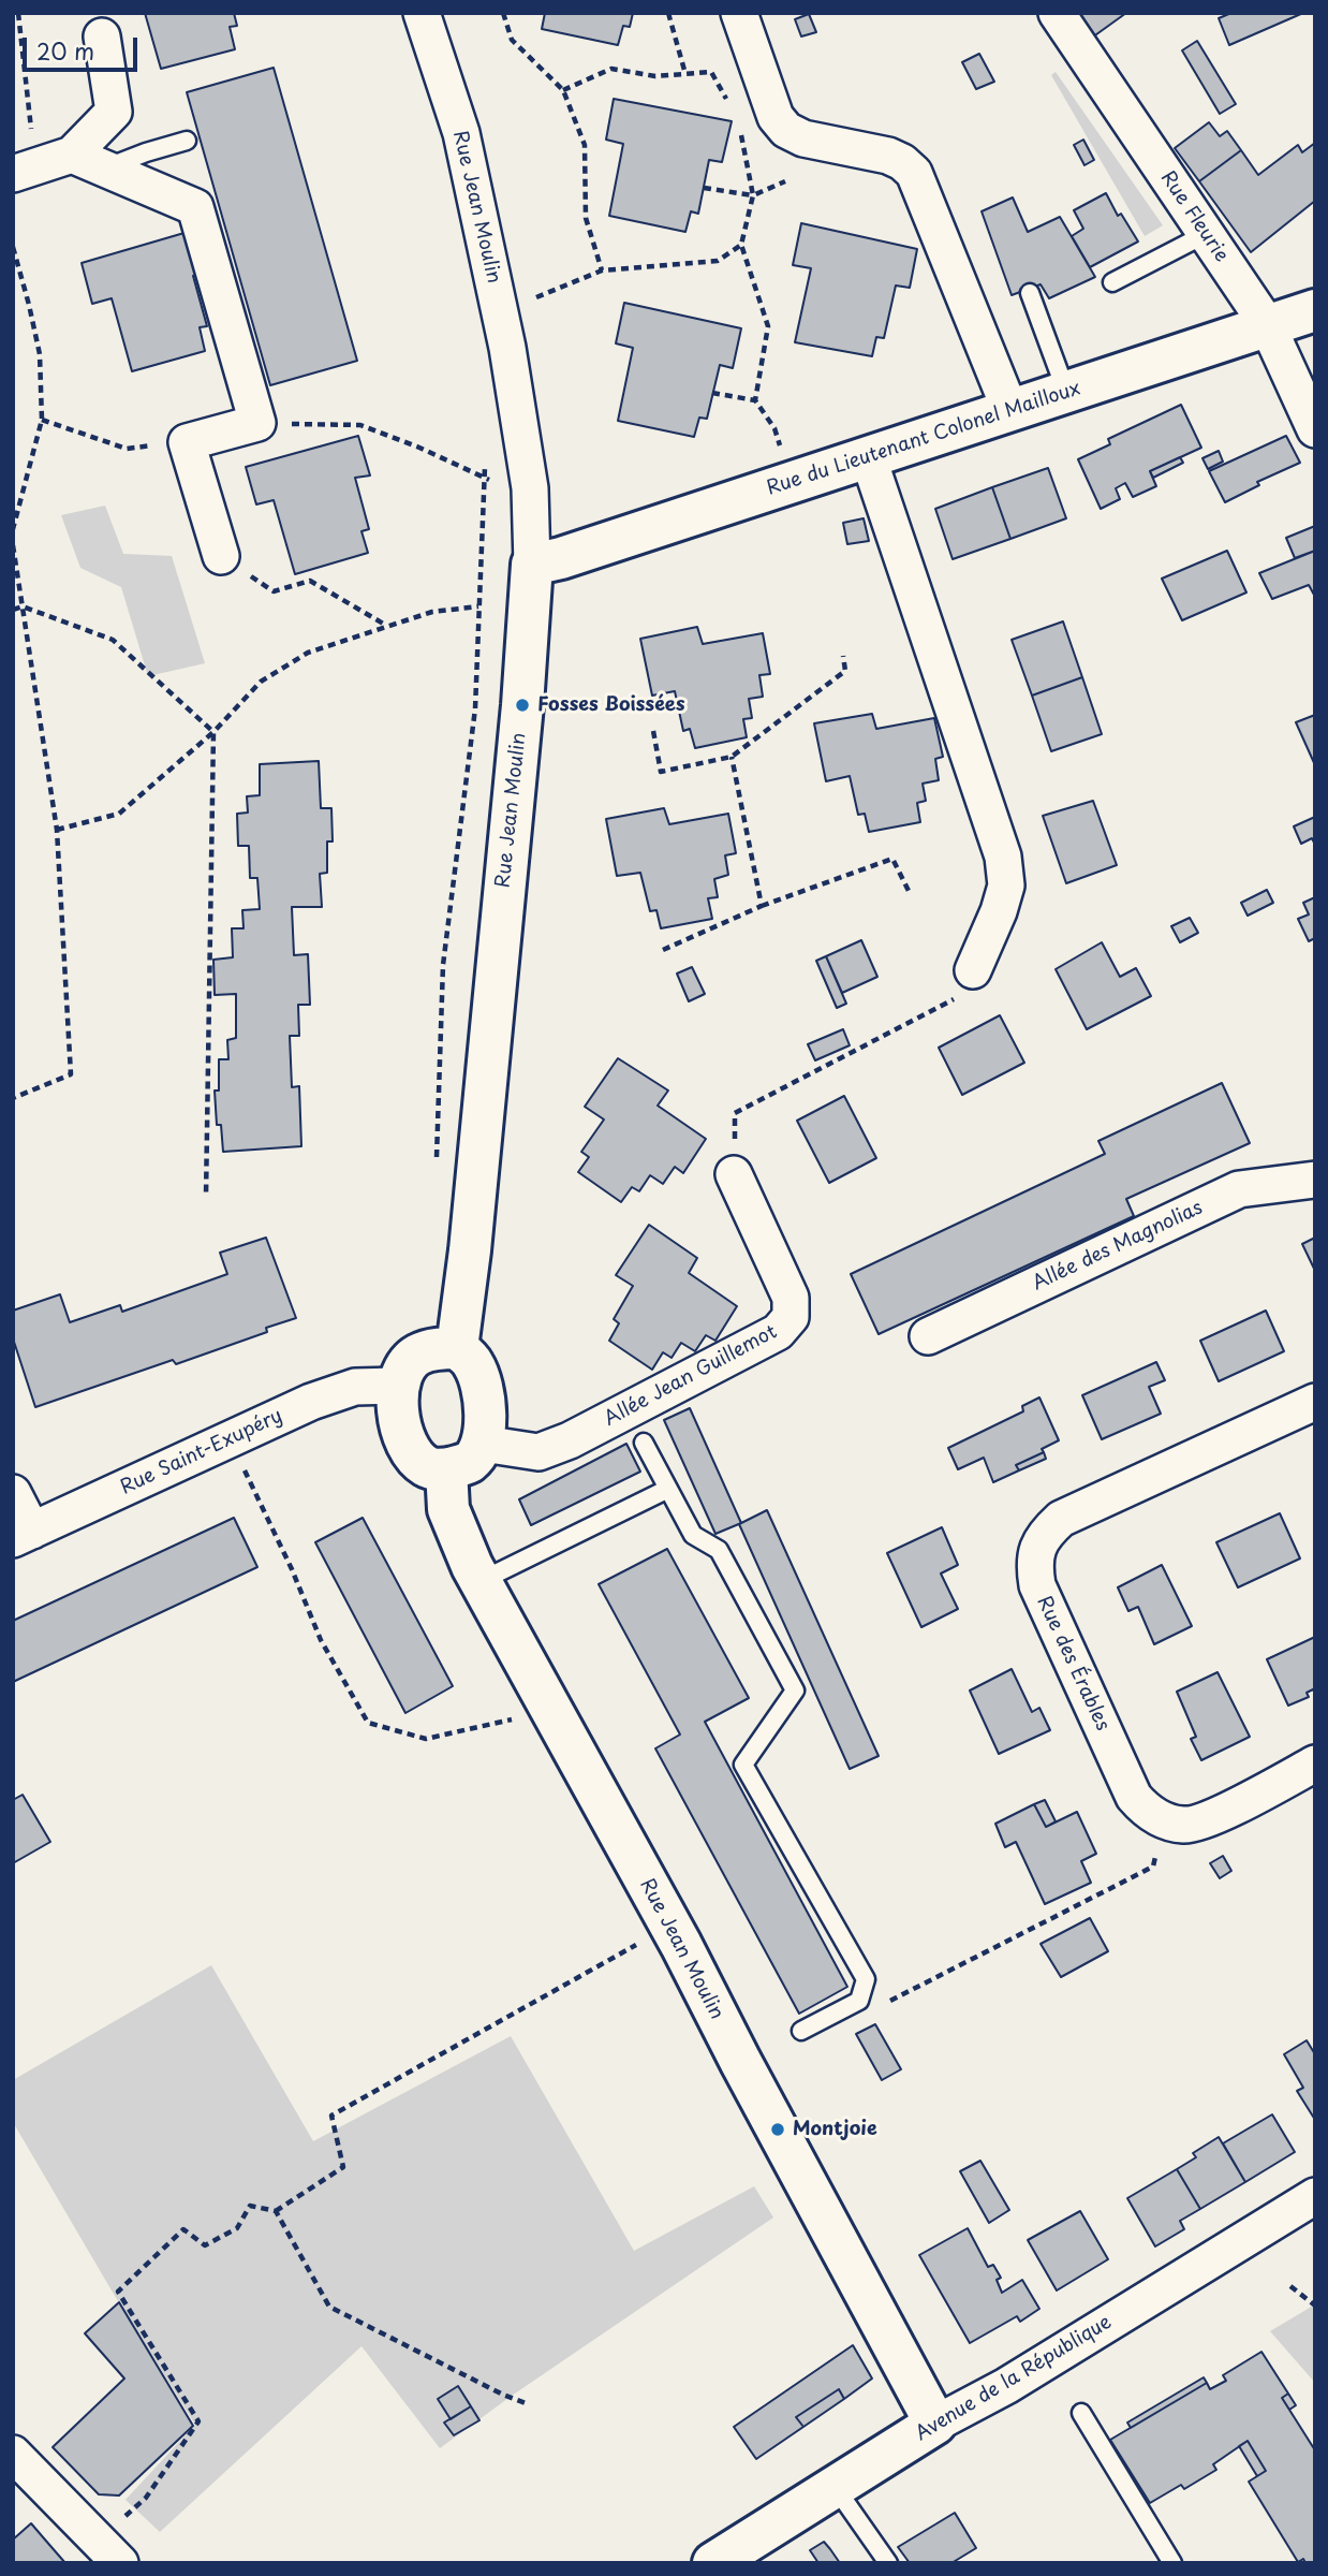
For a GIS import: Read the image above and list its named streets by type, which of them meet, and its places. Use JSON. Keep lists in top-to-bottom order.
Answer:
{
  "streets": {
    "street": [
      "Rue Jean Moulin",
      "Rue Fleurie",
      "Rue du Lieutenant Colonel Mailloux",
      "Allée des Magnolias",
      "Allée Jean Guillemot",
      "Rue Saint-Exupéry",
      "Rue des Érables",
      "Avenue de la République"
    ]
  },
  "crossings": [
    ["Rue Jean Moulin", "Rue du Lieutenant Colonel Mailloux"],
    ["Rue Jean Moulin", "Allée Jean Guillemot"],
    ["Rue Jean Moulin", "Rue Saint-Exupéry"],
    ["Rue Jean Moulin", "Avenue de la République"],
    ["Rue Fleurie", "Rue du Lieutenant Colonel Mailloux"],
    ["Allée Jean Guillemot", "Rue Saint-Exupéry"]
  ],
  "places": ["Fosses Boissées", "Montjoie"],
  "scale_bar": "20 m"
}
